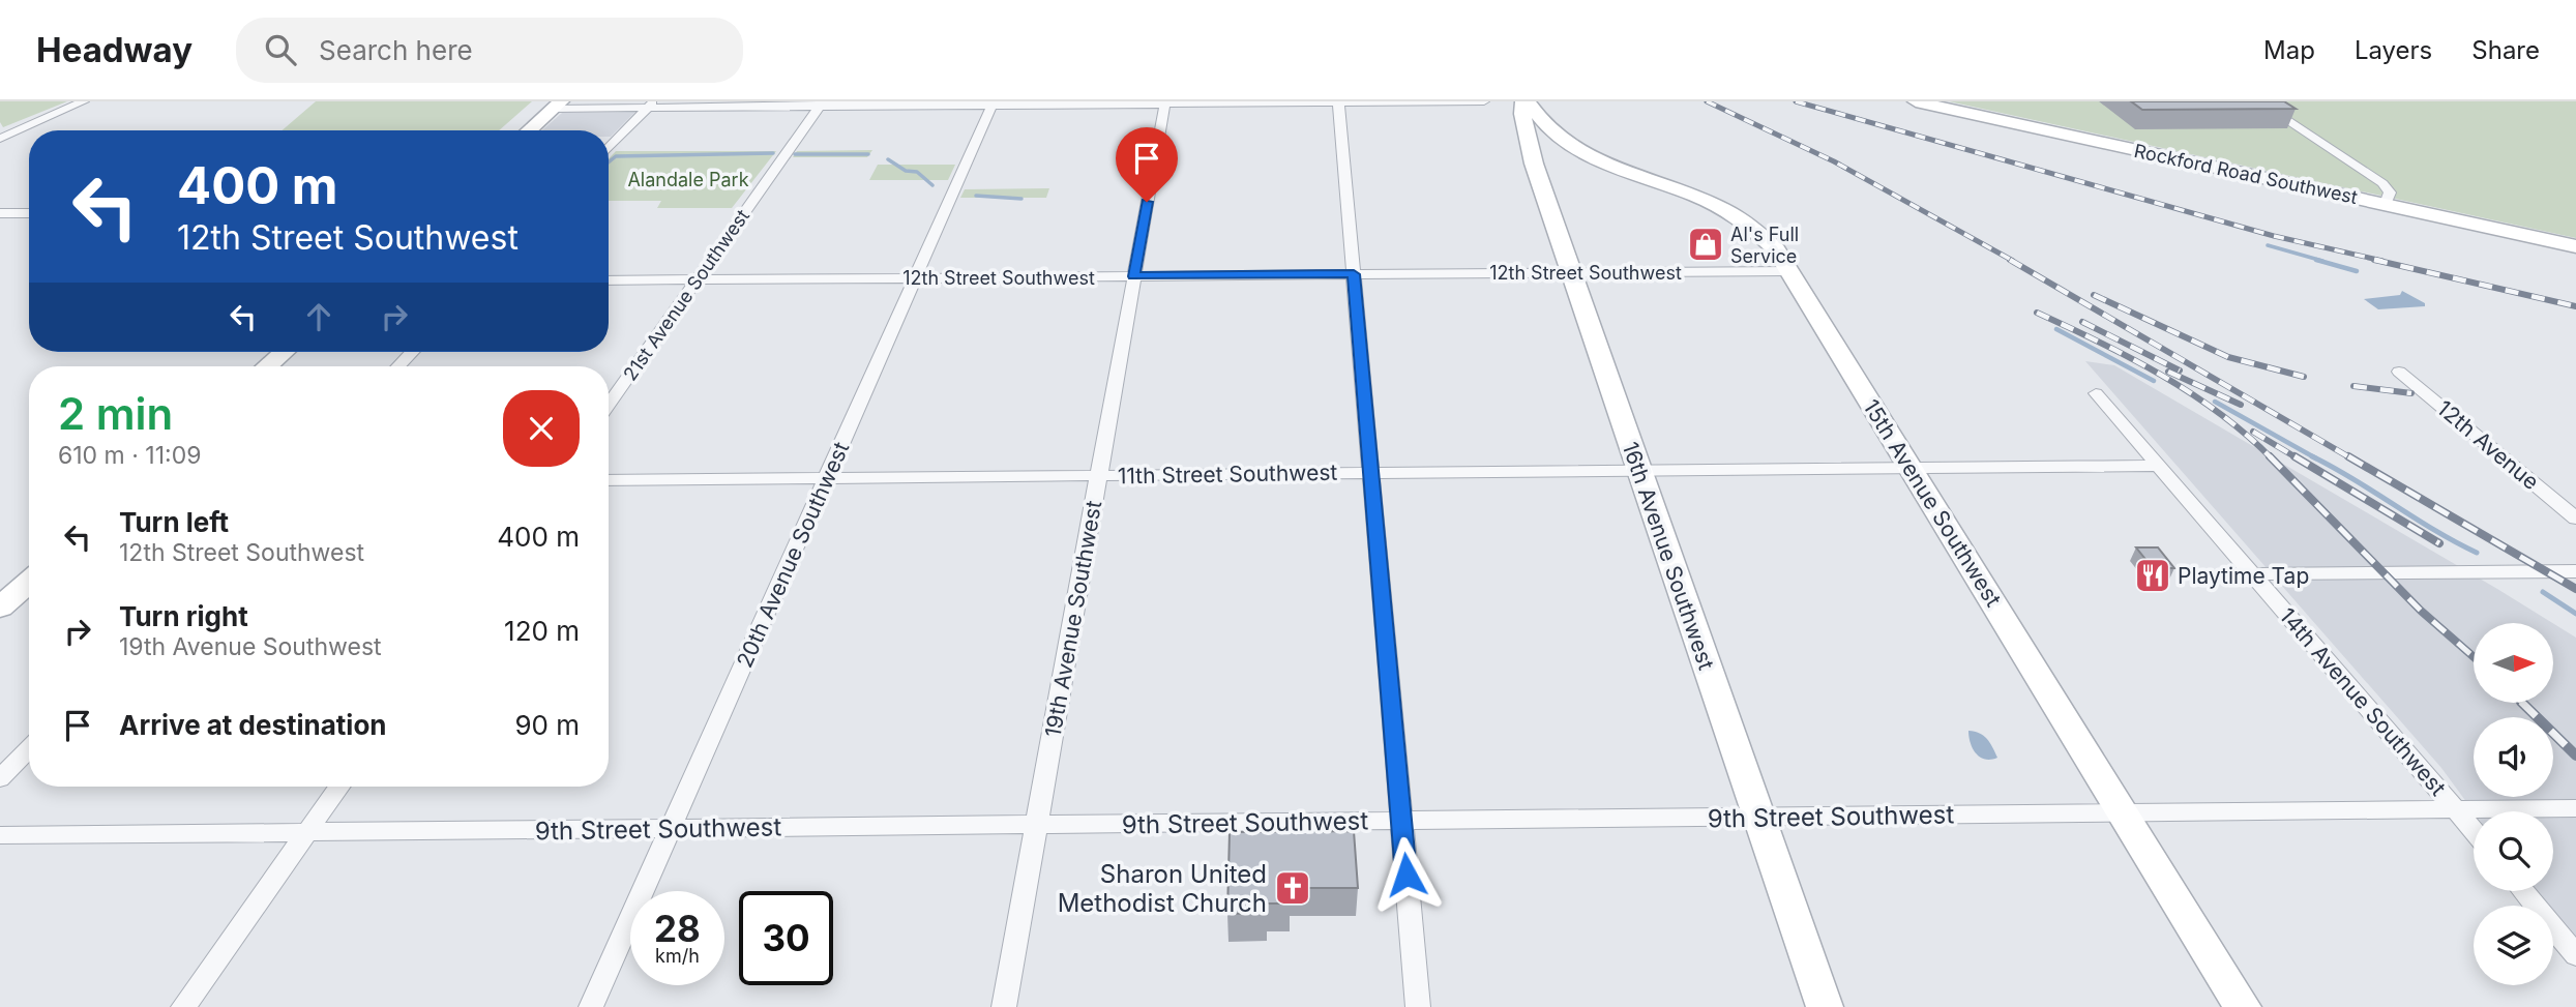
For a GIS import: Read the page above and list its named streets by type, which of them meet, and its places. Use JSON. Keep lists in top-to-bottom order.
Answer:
{
  "streets": {
    "main road": ["Rockford Road Southwest", "15th Avenue Southwest", "16th Avenue Southwest"],
    "street": [
      "12th Street Southwest",
      "21st Avenue Southwest",
      "12th Avenue",
      "11th Street Southwest",
      "20th Avenue Southwest",
      "19th Avenue Southwest",
      "14th Avenue Southwest",
      "9th Street Southwest"
    ]
  },
  "crossings": [
    ["12th Street Southwest", "21st Avenue Southwest"],
    ["12th Street Southwest", "15th Avenue Southwest"],
    ["12th Street Southwest", "20th Avenue Southwest"],
    ["12th Street Southwest", "16th Avenue Southwest"],
    ["12th Street Southwest", "19th Avenue Southwest"],
    ["11th Street Southwest", "15th Avenue Southwest"],
    ["11th Street Southwest", "20th Avenue Southwest"],
    ["11th Street Southwest", "16th Avenue Southwest"],
    ["11th Street Southwest", "19th Avenue Southwest"],
    ["11th Street Southwest", "14th Avenue Southwest"],
    ["15th Avenue Southwest", "16th Avenue Southwest"],
    ["15th Avenue Southwest", "9th Street Southwest"],
    ["20th Avenue Southwest", "9th Street Southwest"],
    ["16th Avenue Southwest", "9th Street Southwest"],
    ["19th Avenue Southwest", "9th Street Southwest"],
    ["14th Avenue Southwest", "9th Street Southwest"]
  ],
  "parks": ["Alandale Park"],
  "places": {
    "shop": ["Al's Full Service"],
    "restaurant": ["Playtime Tap"],
    "church": ["Sharon United Methodist Church"]
  },
  "north": "right",
  "page": {
    "header": "Headway",
    "search": "Search here",
    "nav": ["Map", "Layers", "Share"],
    "turn": ["400 m", "12th Street Southwest"],
    "heading": ["2 min", "610 m · 11:09"],
    "list": [
      {
        "name": "Turn left",
        "note": "12th Street Southwest",
        "value": "400 m"
      },
      {
        "name": "Turn right",
        "note": "19th Avenue Southwest",
        "value": "120 m"
      },
      {
        "name": "Arrive at destination",
        "value": "90 m"
      }
    ],
    "speed": "28 km/h",
    "limit": "30"
  }
}
